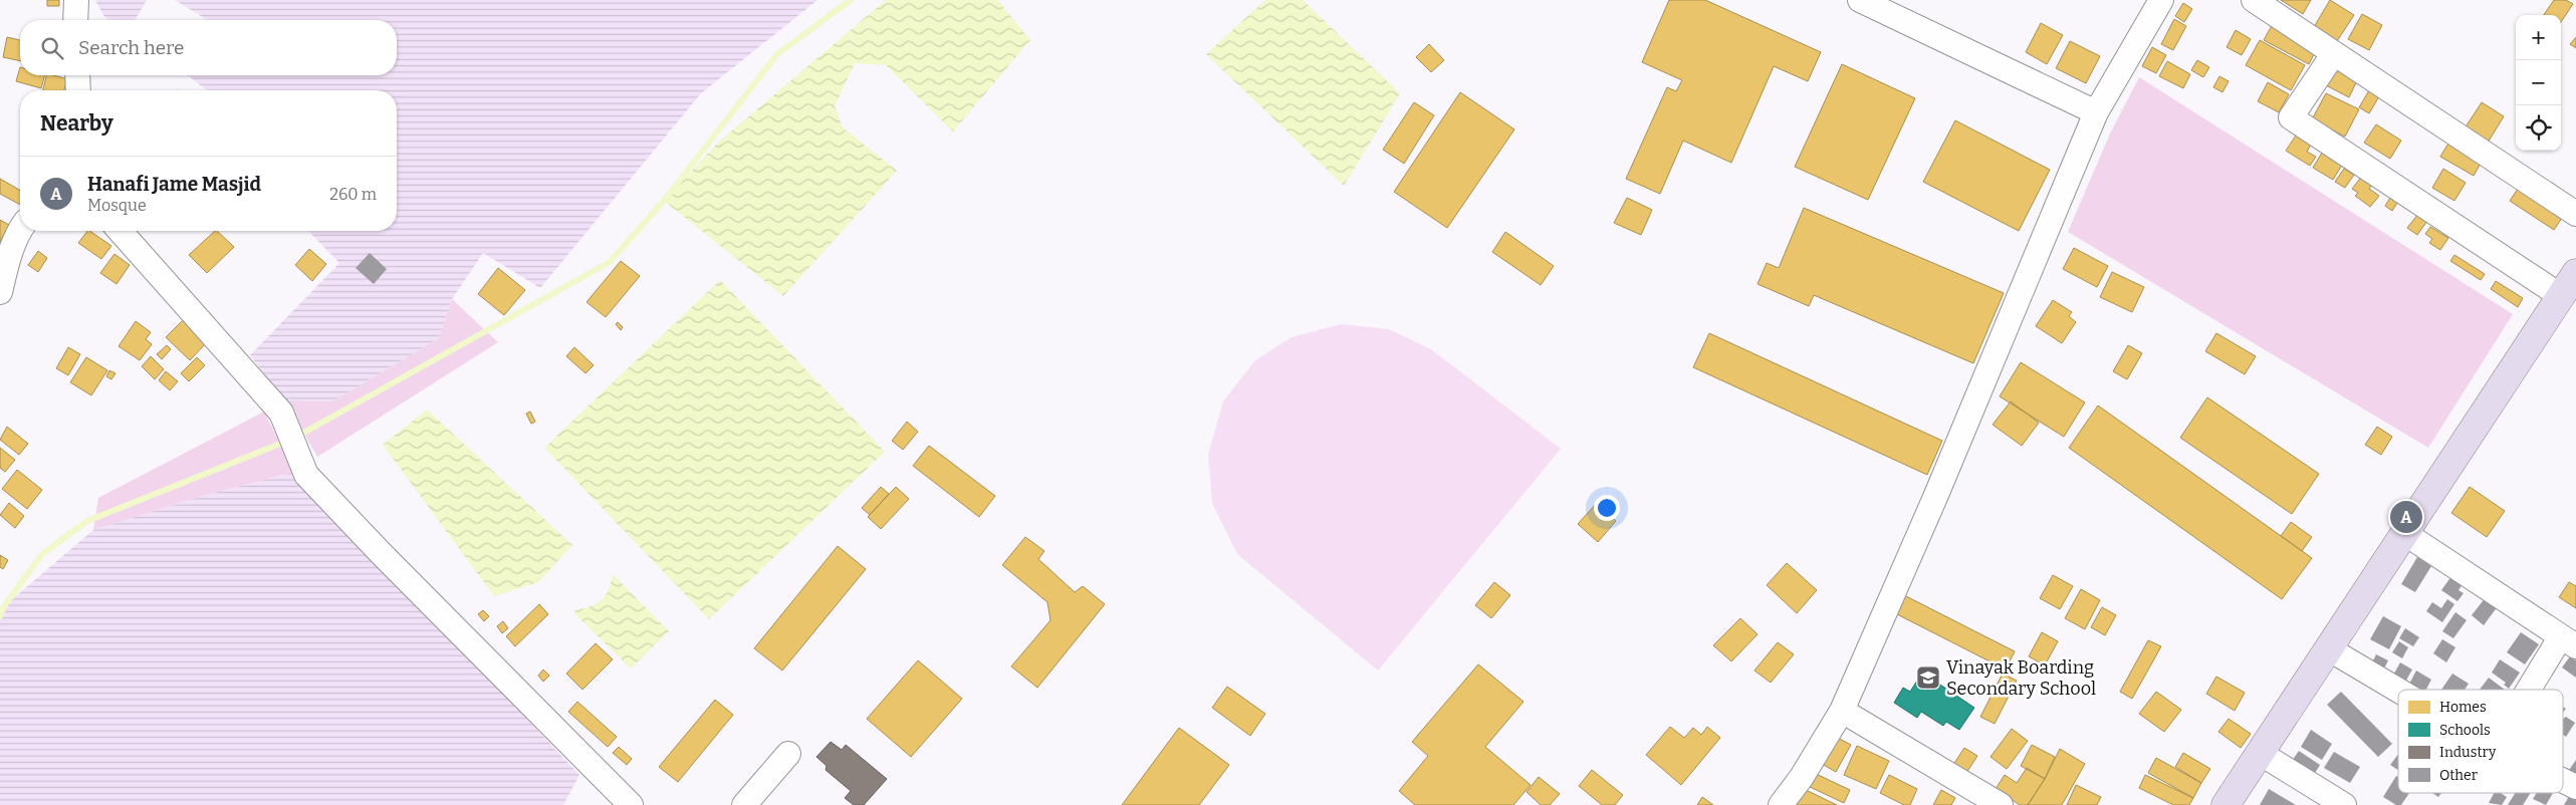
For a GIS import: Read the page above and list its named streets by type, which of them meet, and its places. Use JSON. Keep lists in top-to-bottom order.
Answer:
{
  "places": {
    "school or university": ["Vinayak Boarding Secondary School"]
  },
  "legend": [
    "Homes",
    "Schools",
    "Industry",
    "Other"
  ],
  "page": {
    "map_buttons": ["+", "−"],
    "search": "Search here",
    "heading": "Nearby",
    "list": [
      {
        "mark": "A",
        "name": "Hanafi Jame Masjid",
        "note": "Mosque",
        "value": "260 m"
      }
    ],
    "pins": "A"
  }
}
